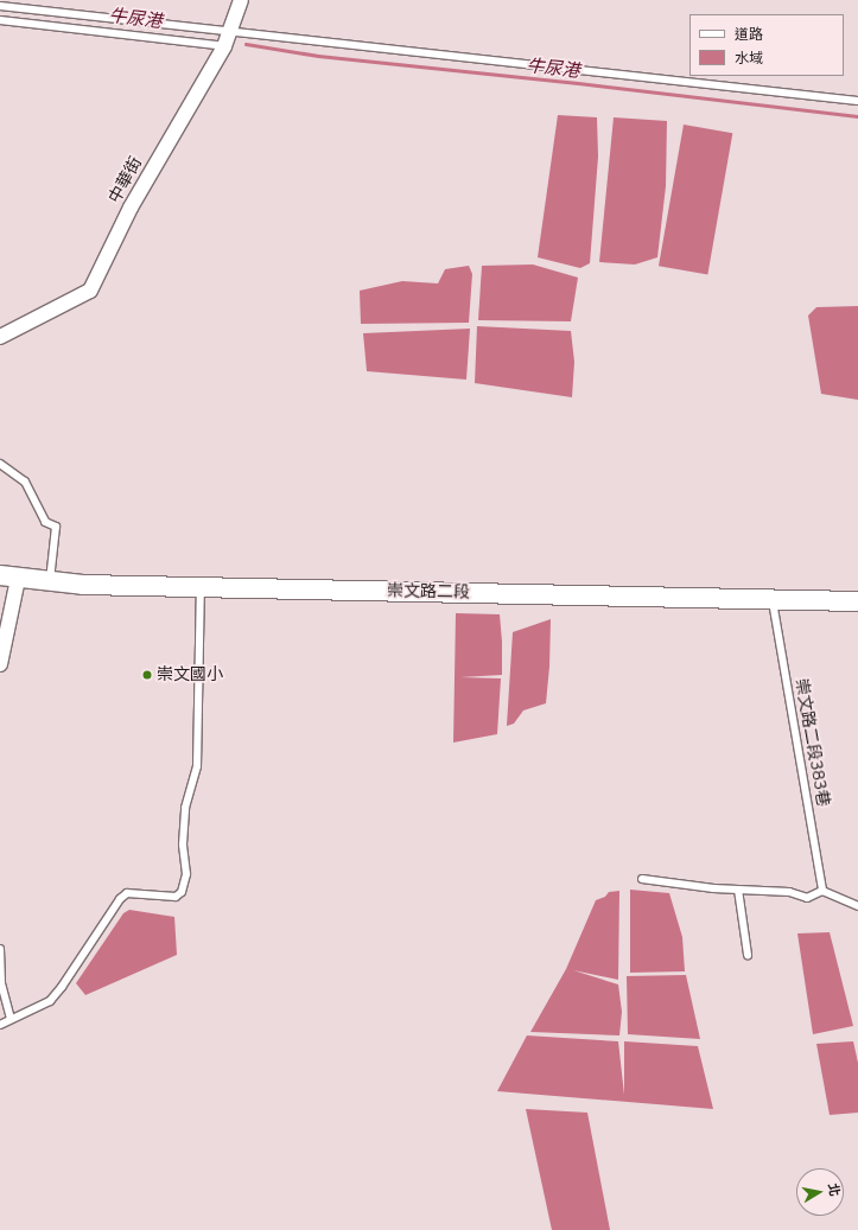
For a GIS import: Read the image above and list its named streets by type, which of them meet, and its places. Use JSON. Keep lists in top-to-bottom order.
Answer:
{
  "streets": {
    "street": ["中華街", "崇文路二段"],
    "lane": ["崇文路二段383巷"]
  },
  "crossings": [
    ["崇文路二段", "崇文路二段383巷"]
  ],
  "water": ["牛尿港"],
  "places": ["崇文國小"],
  "legend": ["道路", "水域"],
  "north": "right"
}
